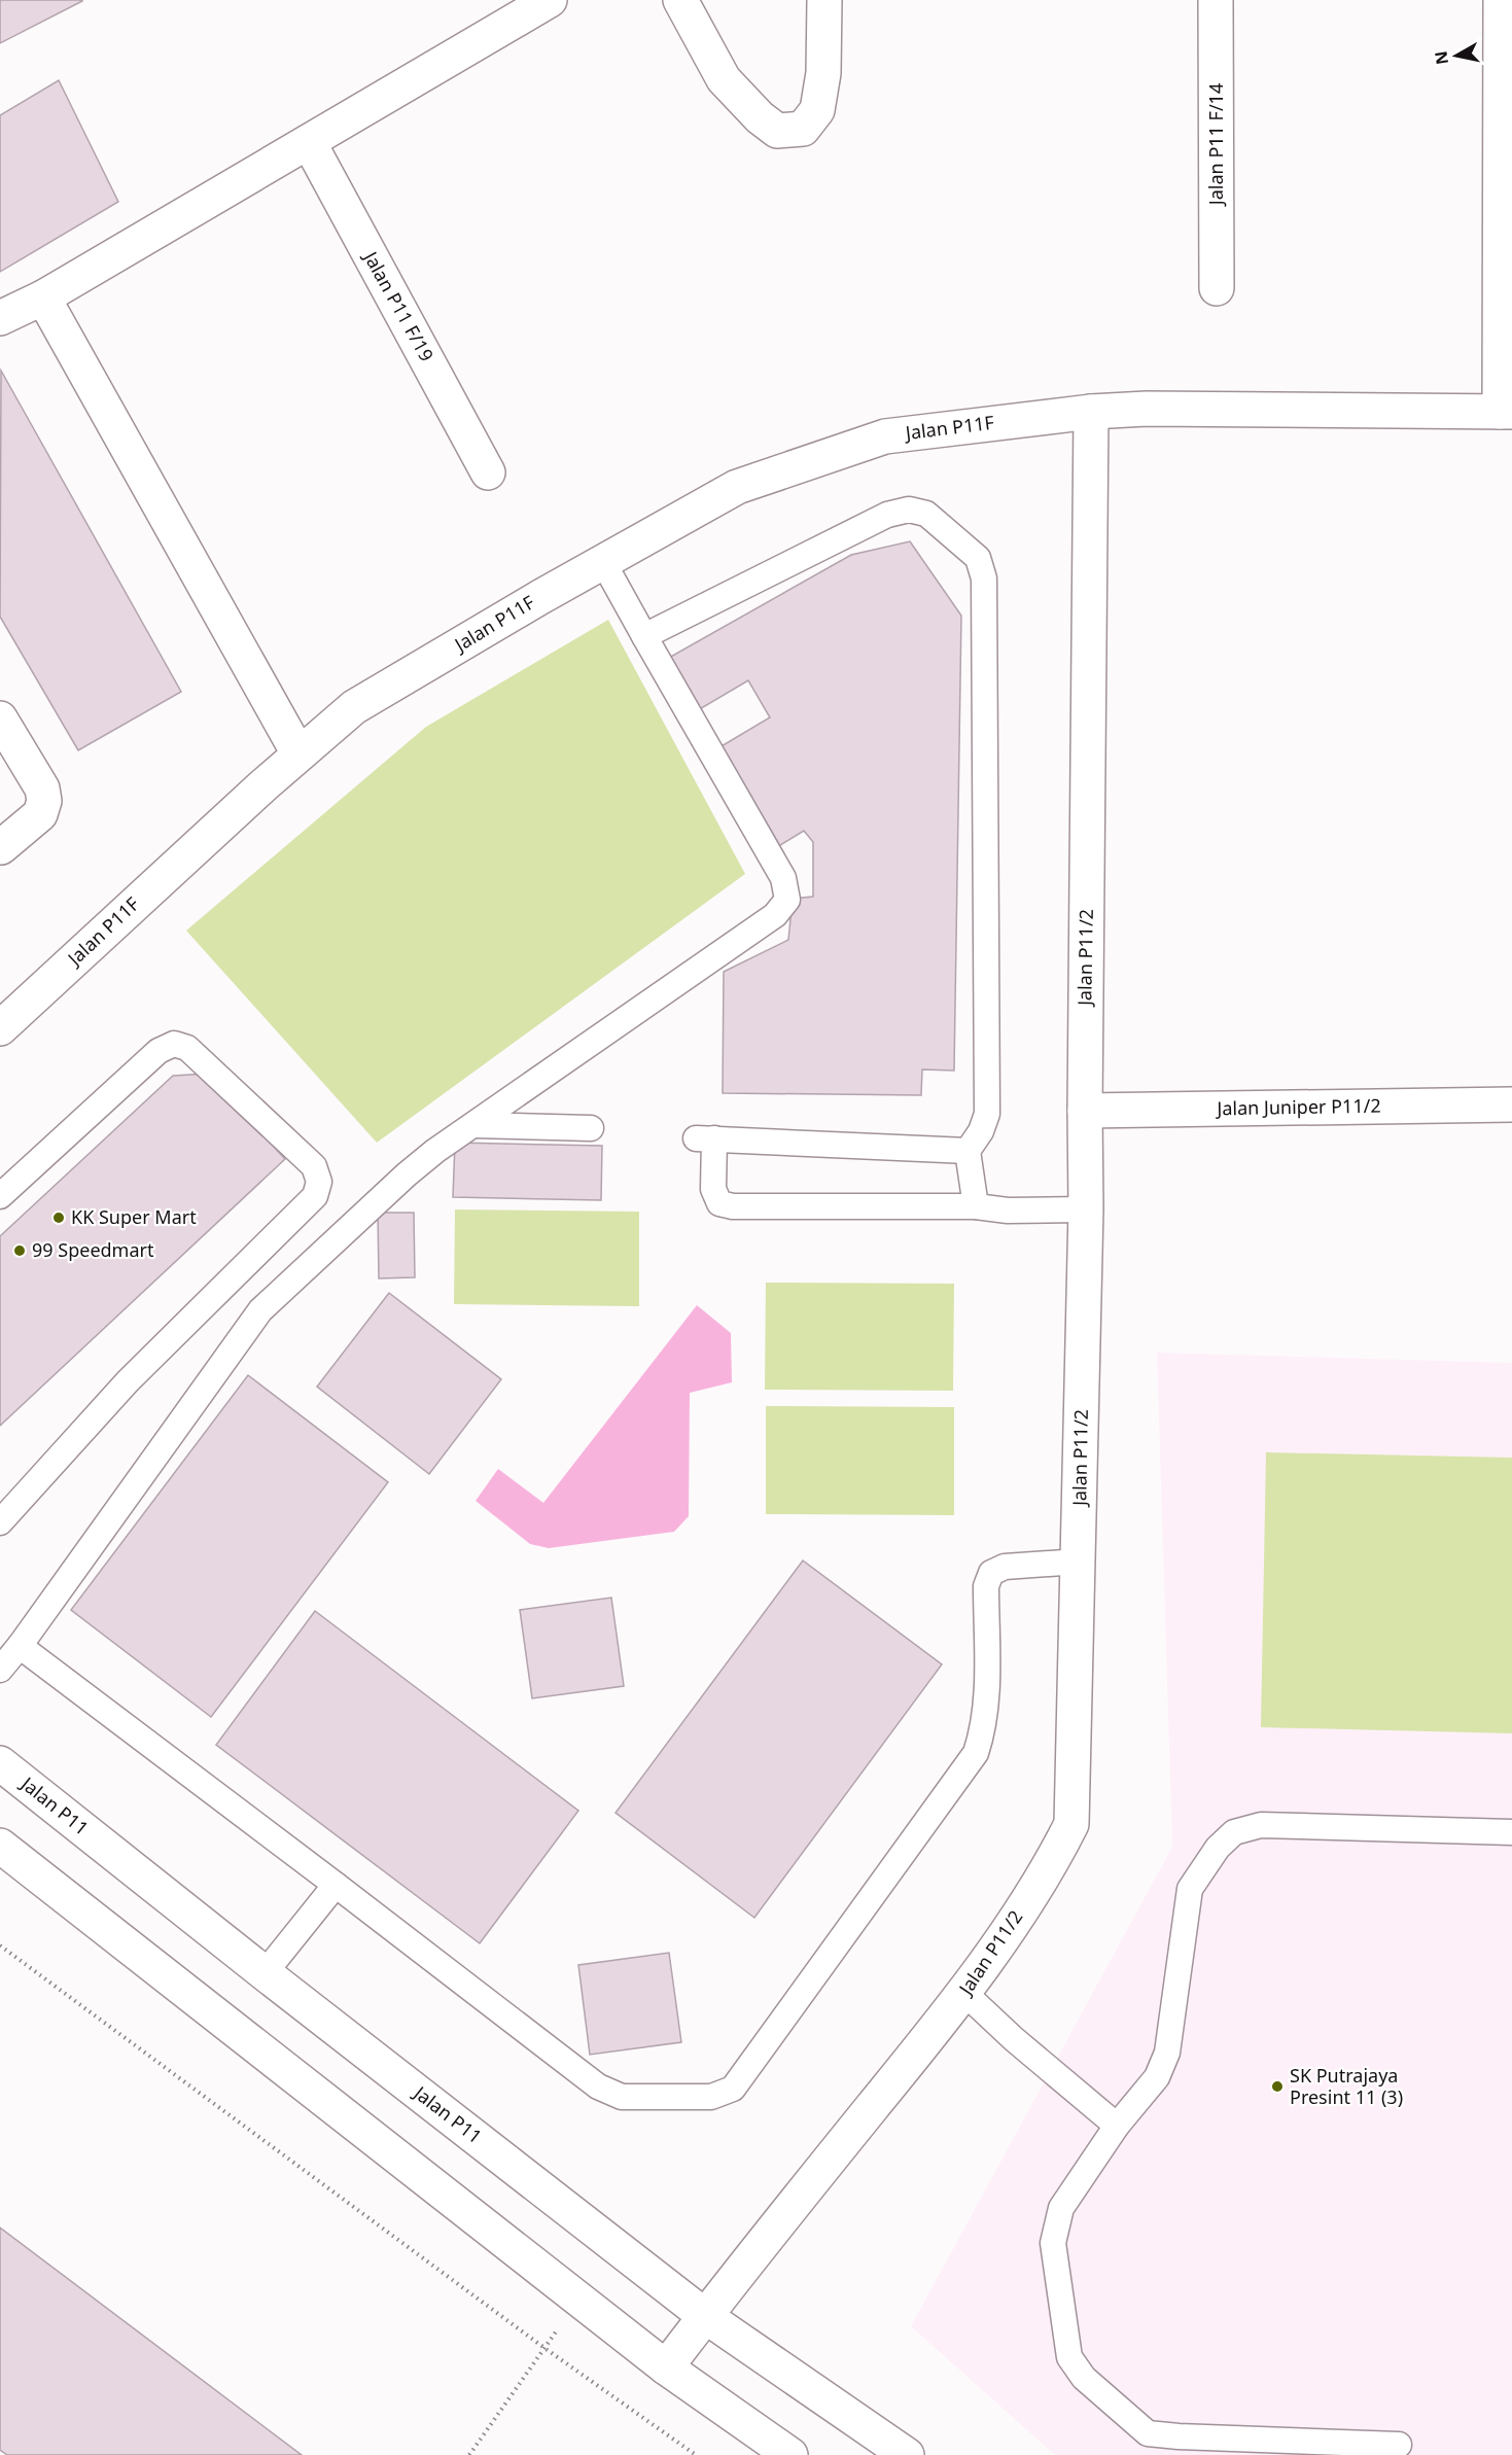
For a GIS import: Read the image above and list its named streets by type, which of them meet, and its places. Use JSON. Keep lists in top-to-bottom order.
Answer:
{
  "streets": {
    "street": [
      "Jalan P11 F/14",
      "Jalan P11 F/19",
      "Jalan P11F",
      "Jalan P11/2",
      "Jalan Juniper P11/2",
      "Jalan P11"
    ]
  },
  "crossings": [
    ["Jalan P11F", "Jalan P11/2"],
    ["Jalan P11/2", "Jalan Juniper P11/2"],
    ["Jalan P11/2", "Jalan P11"]
  ],
  "places": ["KK Super Mart", "99 Speedmart", "SK Putrajaya Presint 11 (3)"],
  "north": "left"
}
